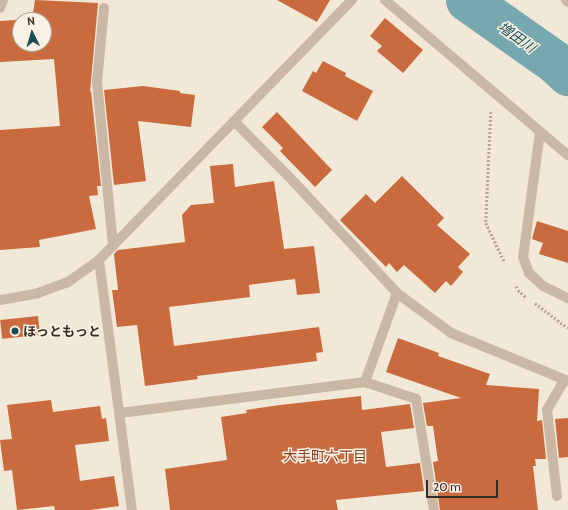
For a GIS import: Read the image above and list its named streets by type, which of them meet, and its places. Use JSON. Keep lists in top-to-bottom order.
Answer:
{
  "districts": ["大手町六丁目"],
  "water": ["増田川"],
  "places": ["ほっともっと"],
  "scale_bar": "20 m",
  "north": "top"
}
